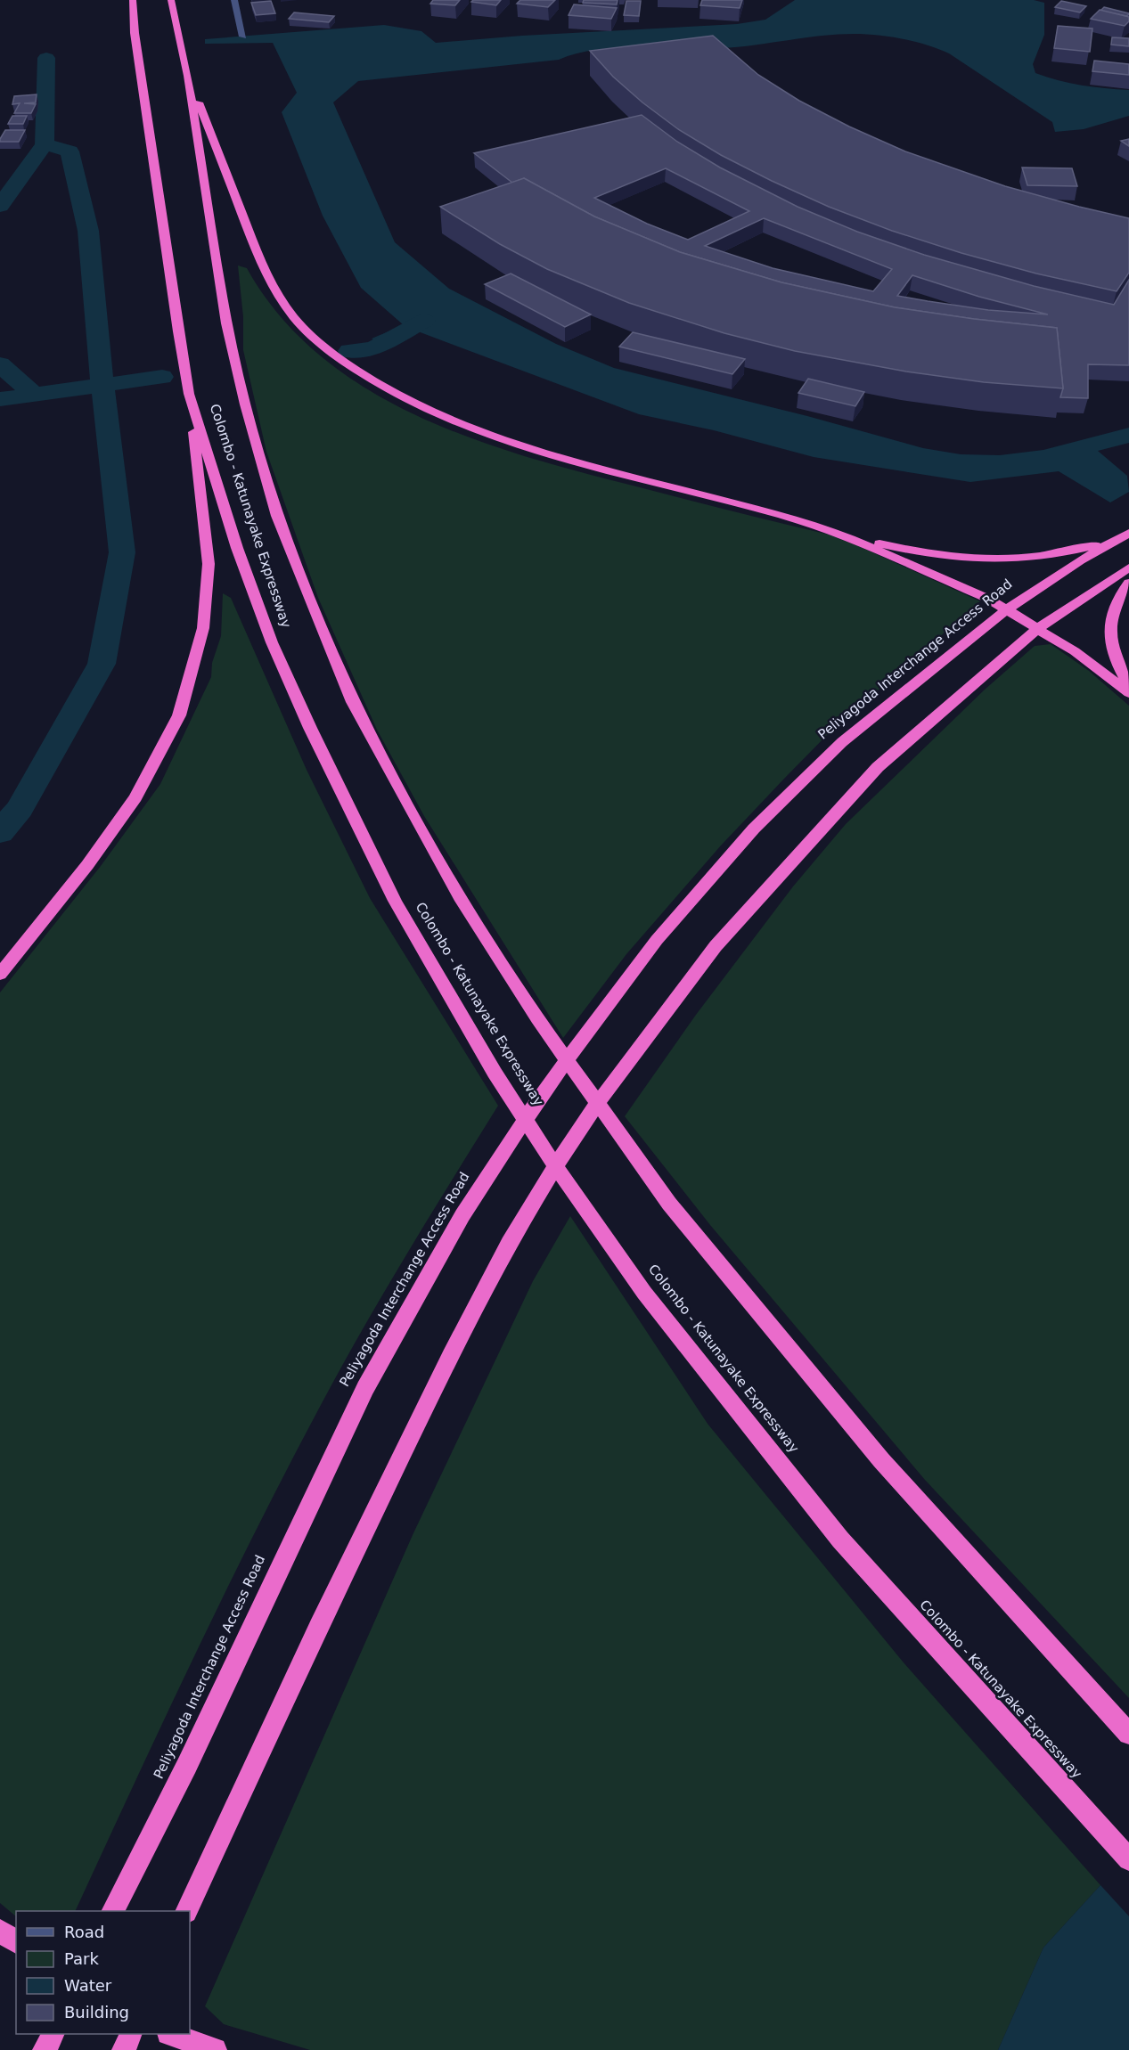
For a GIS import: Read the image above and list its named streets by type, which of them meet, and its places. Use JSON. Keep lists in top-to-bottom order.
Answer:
{
  "streets": {
    "highway": ["Colombo - Katunayake Expressway", "Peliyagoda Interchange Access Road"]
  },
  "legend": [
    "Road",
    "Park",
    "Water",
    "Building"
  ]
}
